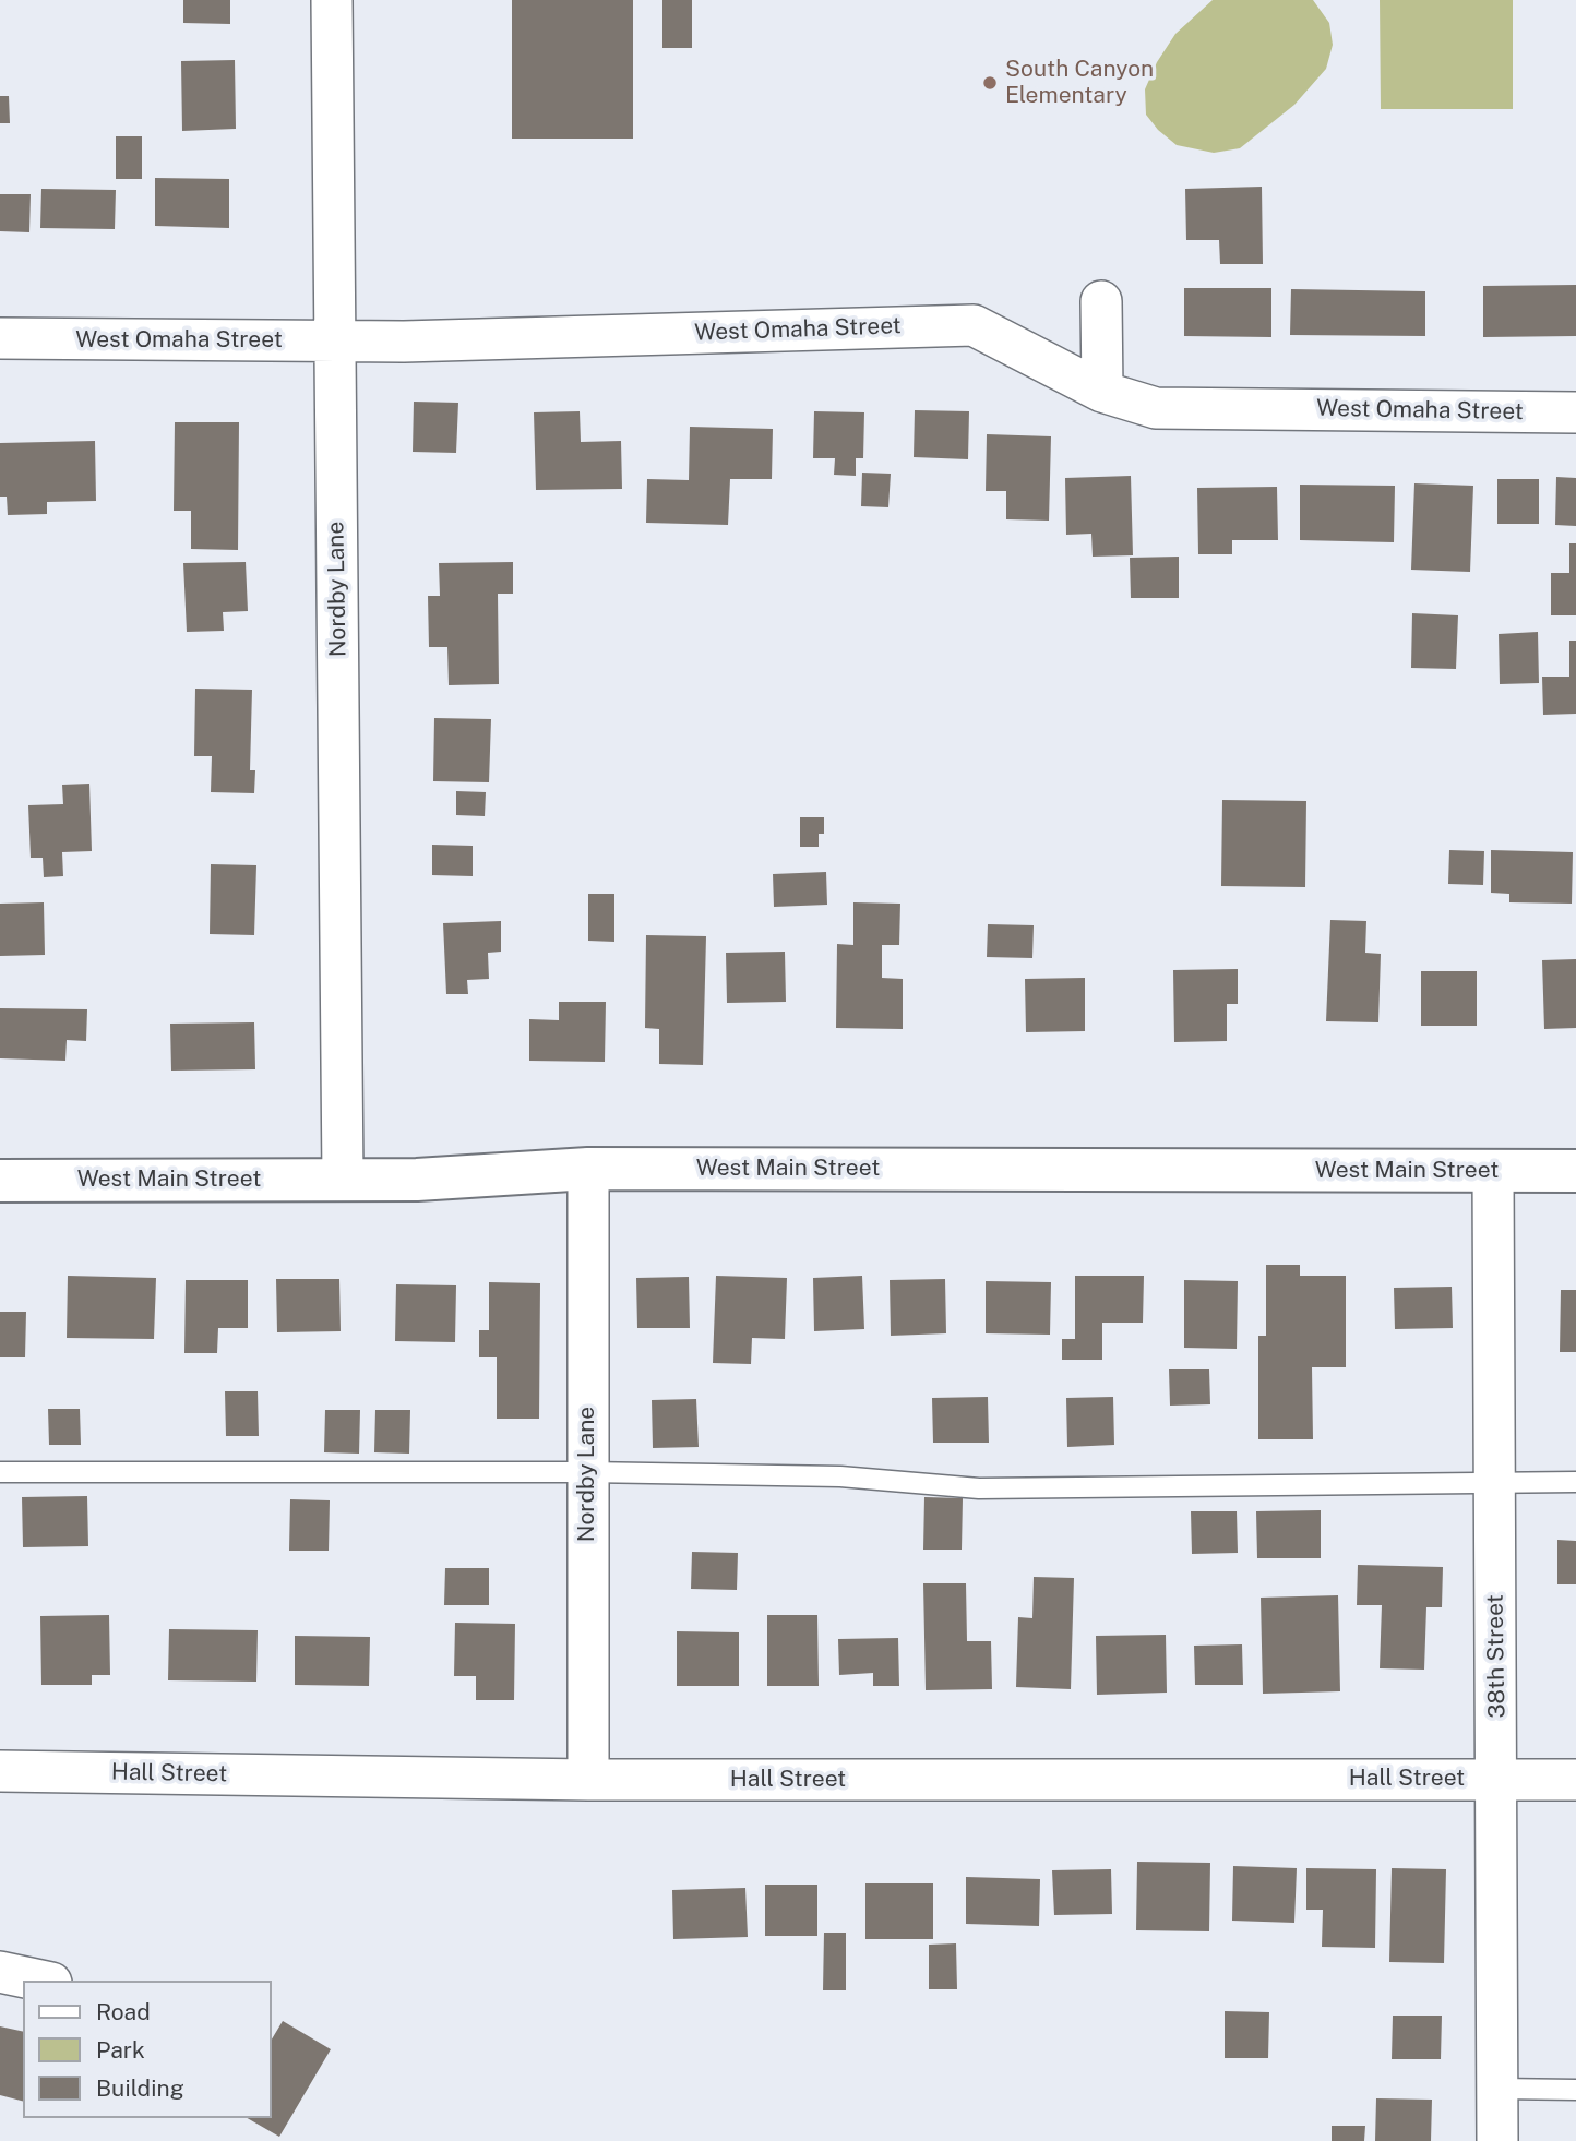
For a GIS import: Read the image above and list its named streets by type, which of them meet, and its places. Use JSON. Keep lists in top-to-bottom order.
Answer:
{
  "streets": {
    "street": [
      "West Omaha Street",
      "Nordby Lane",
      "West Main Street",
      "38th Street",
      "Hall Street"
    ]
  },
  "crossings": [
    ["West Omaha Street", "Nordby Lane"],
    ["Nordby Lane", "West Main Street"],
    ["Nordby Lane", "Hall Street"],
    ["West Main Street", "38th Street"],
    ["38th Street", "Hall Street"]
  ],
  "places": ["South Canyon Elementary"],
  "legend": ["Road", "Park", "Building"]
}
